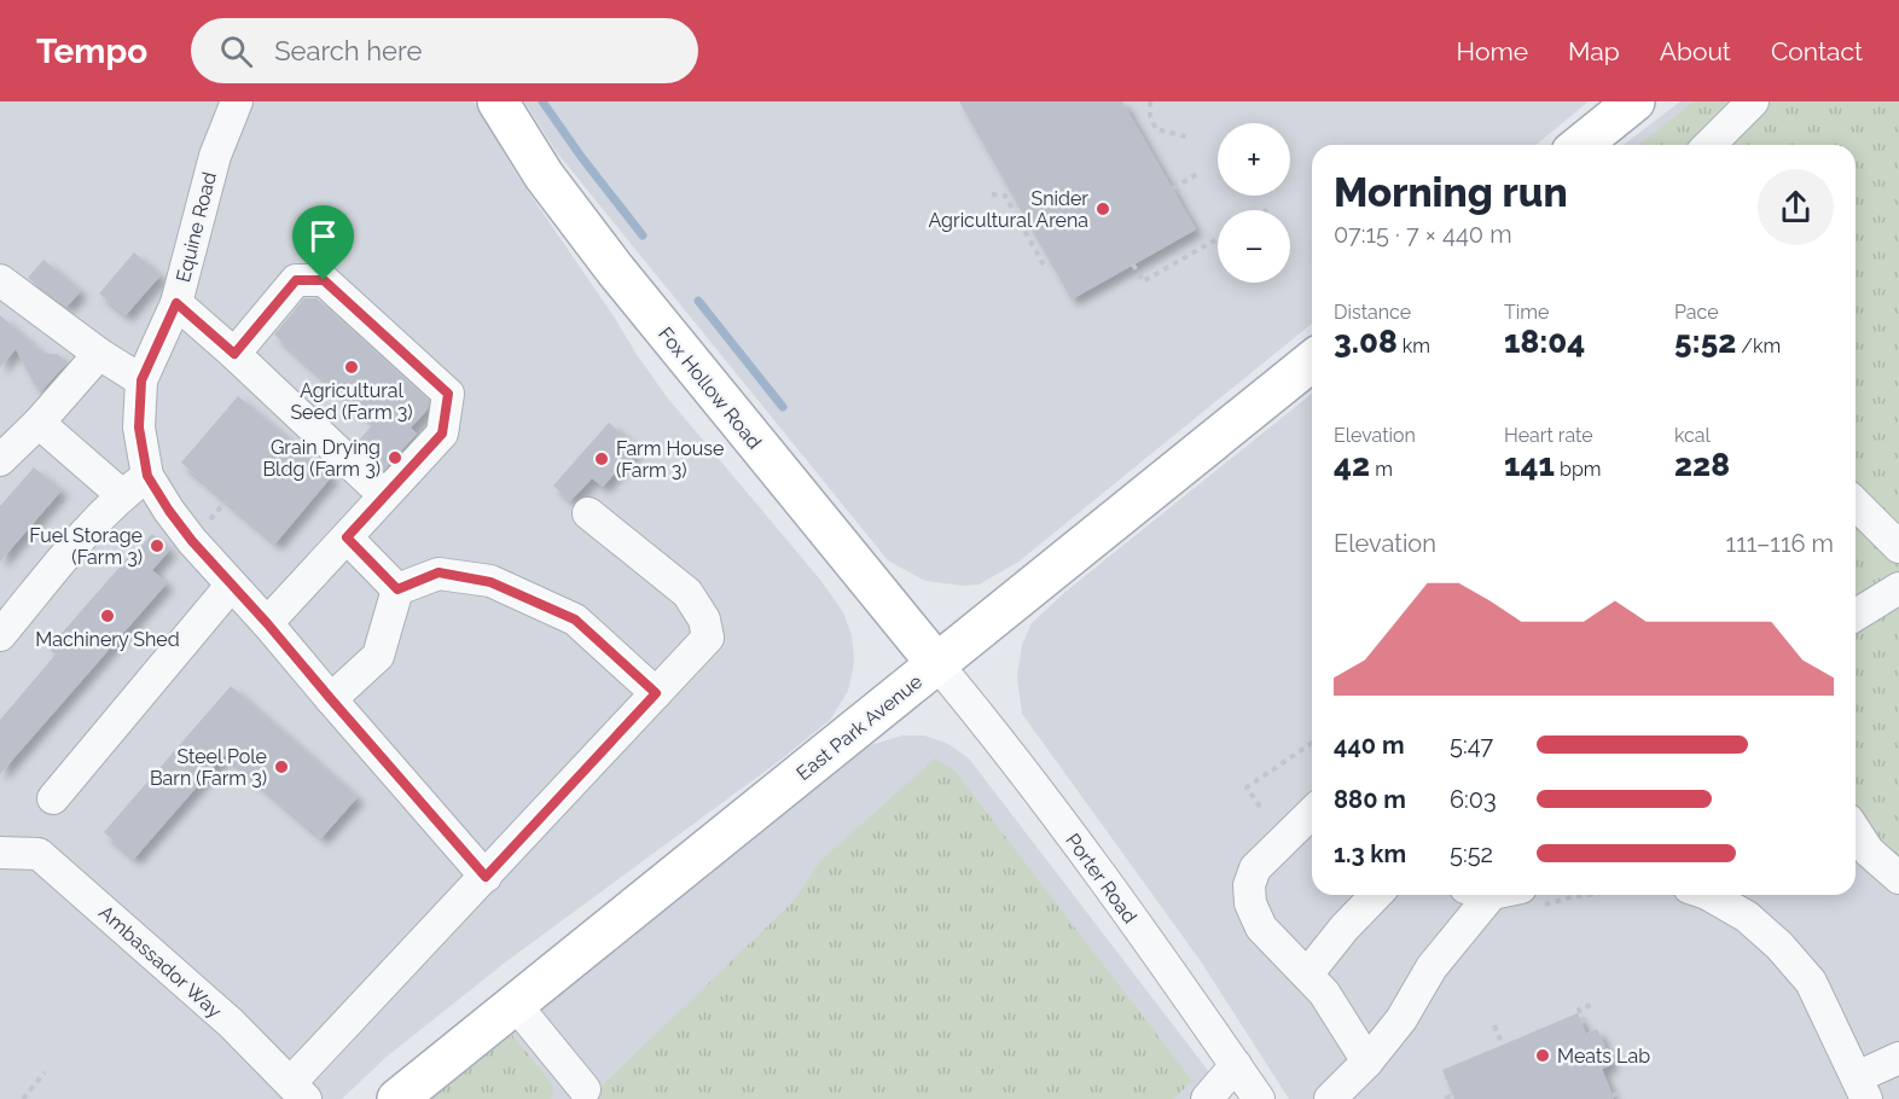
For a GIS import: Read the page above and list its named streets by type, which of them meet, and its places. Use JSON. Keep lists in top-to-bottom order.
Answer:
{
  "streets": {
    "main road": ["Fox Hollow Road", "East Park Avenue"],
    "street": ["Equine Road", "Porter Road", "Ambassador Way"]
  },
  "crossings": [
    ["Fox Hollow Road", "East Park Avenue"],
    ["Fox Hollow Road", "Porter Road"],
    ["East Park Avenue", "Porter Road"]
  ],
  "places": [
    "Snider Agricultural Arena",
    "Agricultural Seed (Farm 3)",
    "Grain Drying Bldg (Farm 3)",
    "Farm House (Farm 3)",
    "Fuel Storage (Farm 3)",
    "Machinery Shed",
    "Steel Pole Barn (Farm 3)",
    "Meats Lab"
  ],
  "page": {
    "header": "Tempo",
    "search": "Search here",
    "nav": [
      "Home",
      "Map",
      "About",
      "Contact"
    ],
    "map_buttons": ["+", "−"],
    "heading": ["Morning run", "07:15 · 7 × 440 m"],
    "stats": [
      ["Distance", "3.08 km"],
      ["Time", "18:04"],
      ["Pace", "5:52 /km"],
      ["Elevation", "42 m"],
      ["Heart rate", "141 bpm"],
      ["kcal", "228"]
    ],
    "chart": ["Elevation", "111–116 m"],
    "list": [
      {
        "name": "440 m",
        "note": "5:47"
      },
      {
        "name": "880 m",
        "note": "6:03"
      },
      {
        "name": "1.3 km",
        "note": "5:52"
      }
    ]
  }
}
